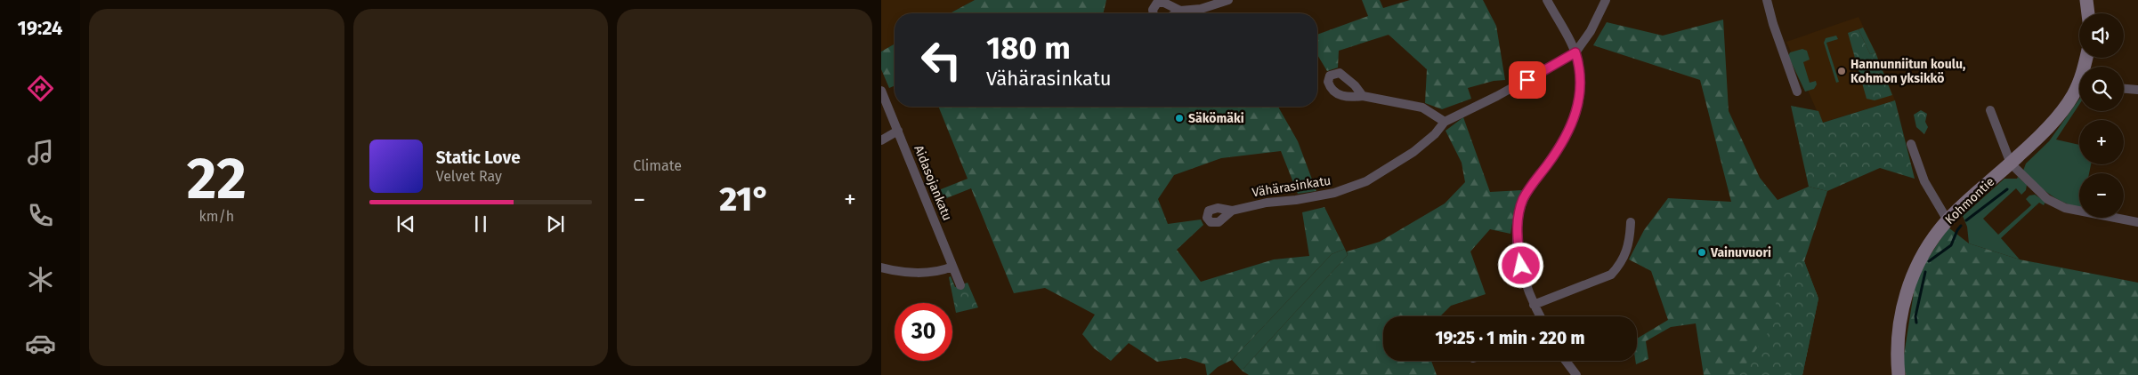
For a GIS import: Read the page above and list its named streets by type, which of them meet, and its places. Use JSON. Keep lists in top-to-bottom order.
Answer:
{
  "streets": {
    "street": ["Aidasojankatu", "Vähärasinkatu", "Kohmontie"]
  },
  "places": ["Hannunniitun koulu, Kohmon yksikkö", "Säkömäki", "Vainuvuori"],
  "page": {
    "tabs": "19:24",
    "tile": [
      ["22", "km/h"],
      "Climate"
    ],
    "map_buttons": ["+", "−"],
    "turn": ["180 m", "Vähärasinkatu"],
    "song": ["Static Love", "Velvet Ray"],
    "heat": ["−", "21°", "+"],
    "limit": "30",
    "trip": "19:25 · 1 min · 220 m"
  }
}
